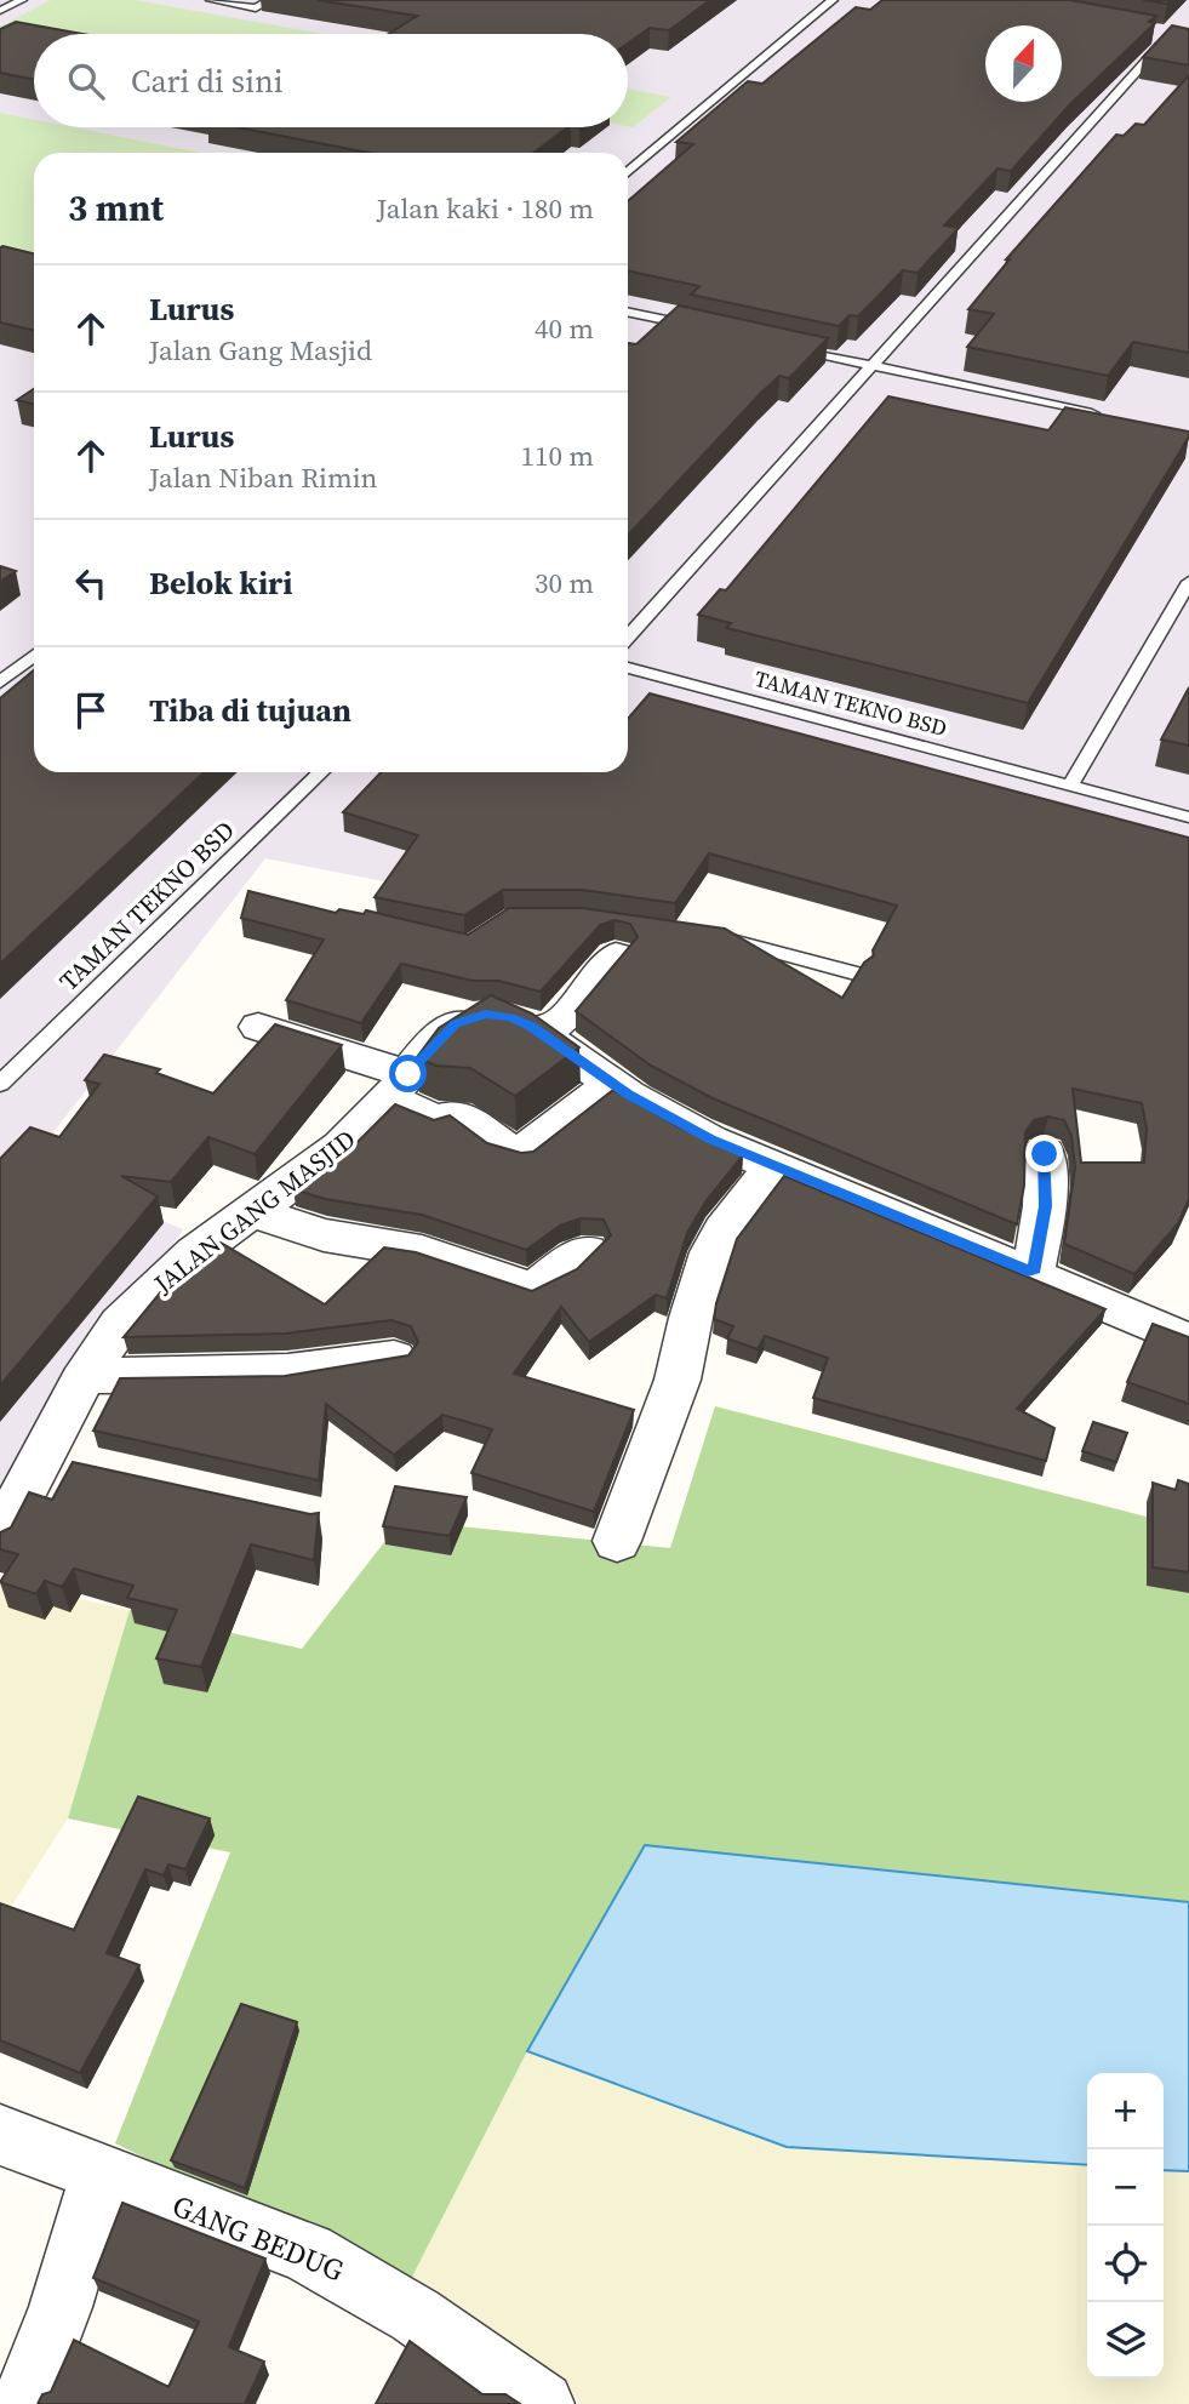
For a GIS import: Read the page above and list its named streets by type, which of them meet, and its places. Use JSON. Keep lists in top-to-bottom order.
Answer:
{
  "streets": {
    "street": ["JALAN GANG MASJID", "GANG BEDUG"],
    "lane": ["TAMAN TEKNO BSD"]
  },
  "north": "top",
  "page": {
    "search": "Cari di sini",
    "heading": ["3 mnt", "Jalan kaki · 180 m"],
    "list": [
      ["Lurus", "Jalan Gang Masjid", "40 m"],
      ["Lurus", "Jalan Niban Rimin", "110 m"],
      ["Belok kiri", "30 m"],
      "Tiba di tujuan"
    ],
    "map_buttons": ["+", "−"]
  }
}
